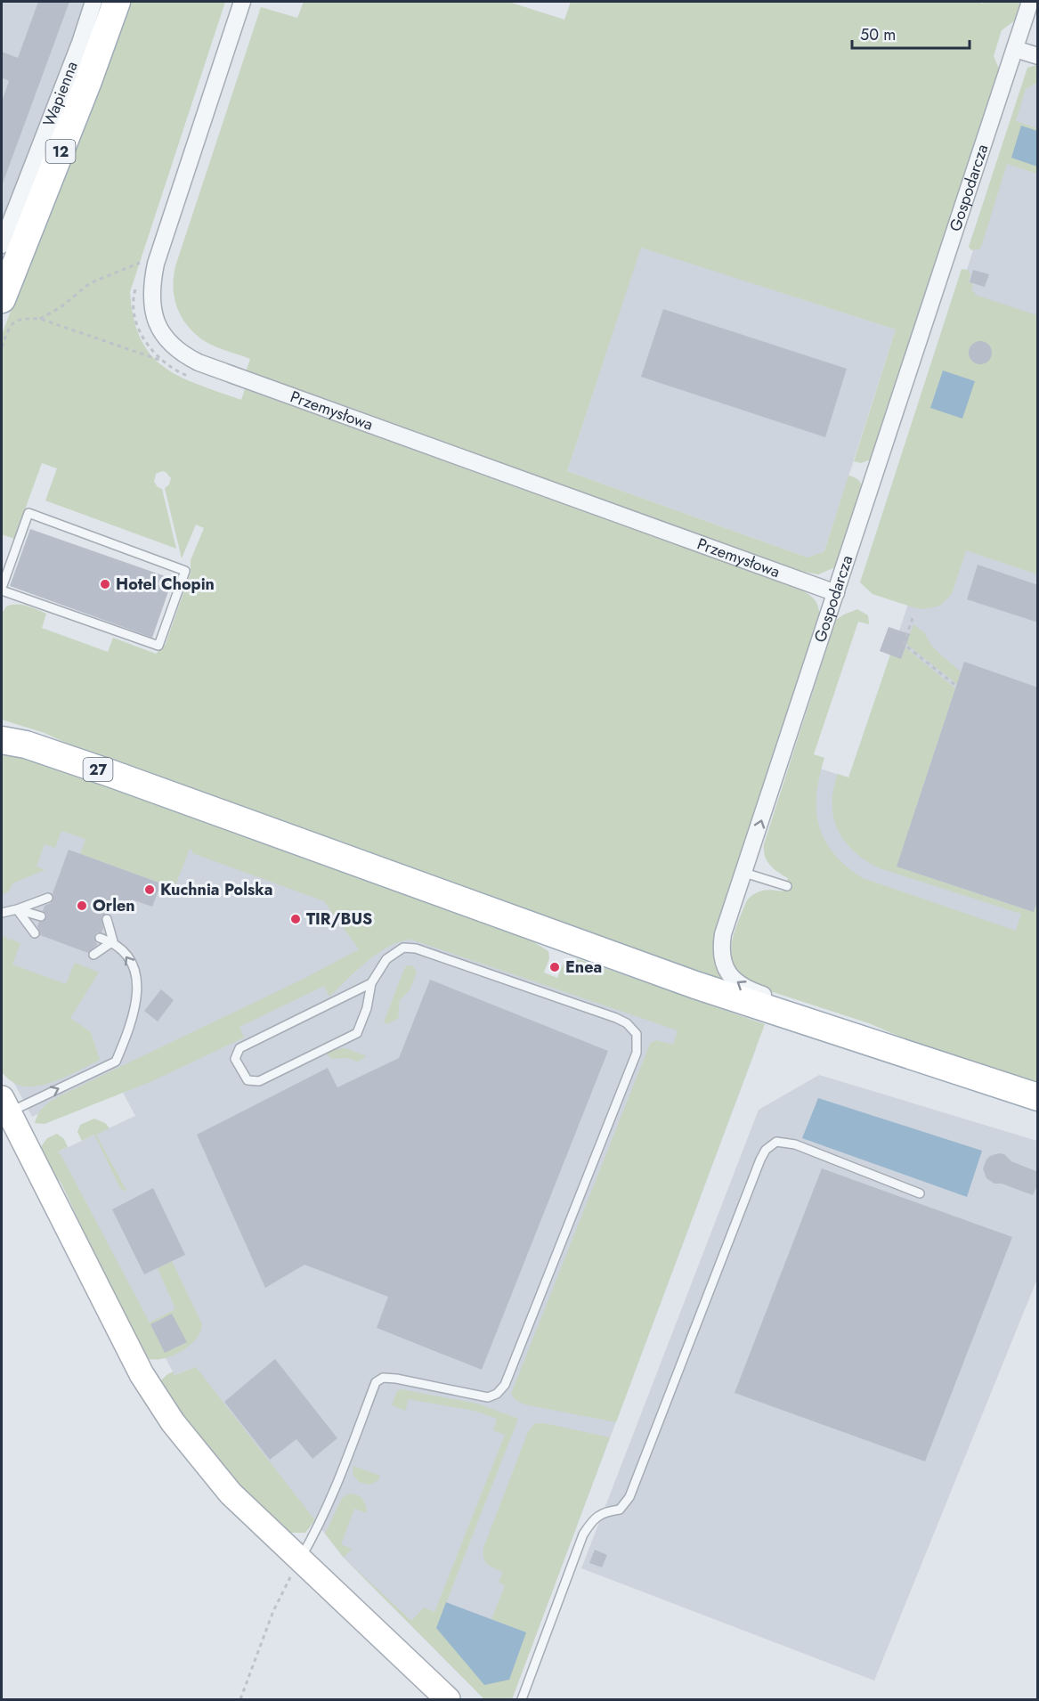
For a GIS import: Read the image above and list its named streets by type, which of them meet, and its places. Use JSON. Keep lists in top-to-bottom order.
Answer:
{
  "streets": {
    "main road": ["12", "27"],
    "street": ["Wapienna", "Gospodarcza", "Przemysłowa"]
  },
  "crossings": [
    ["Gospodarcza", "Przemysłowa"],
    ["Gospodarcza", "27"]
  ],
  "places": [
    "Hotel Chopin",
    "Kuchnia Polska",
    "Orlen",
    "TIR/BUS",
    "Enea"
  ],
  "scale_bar": "50 m"
}
